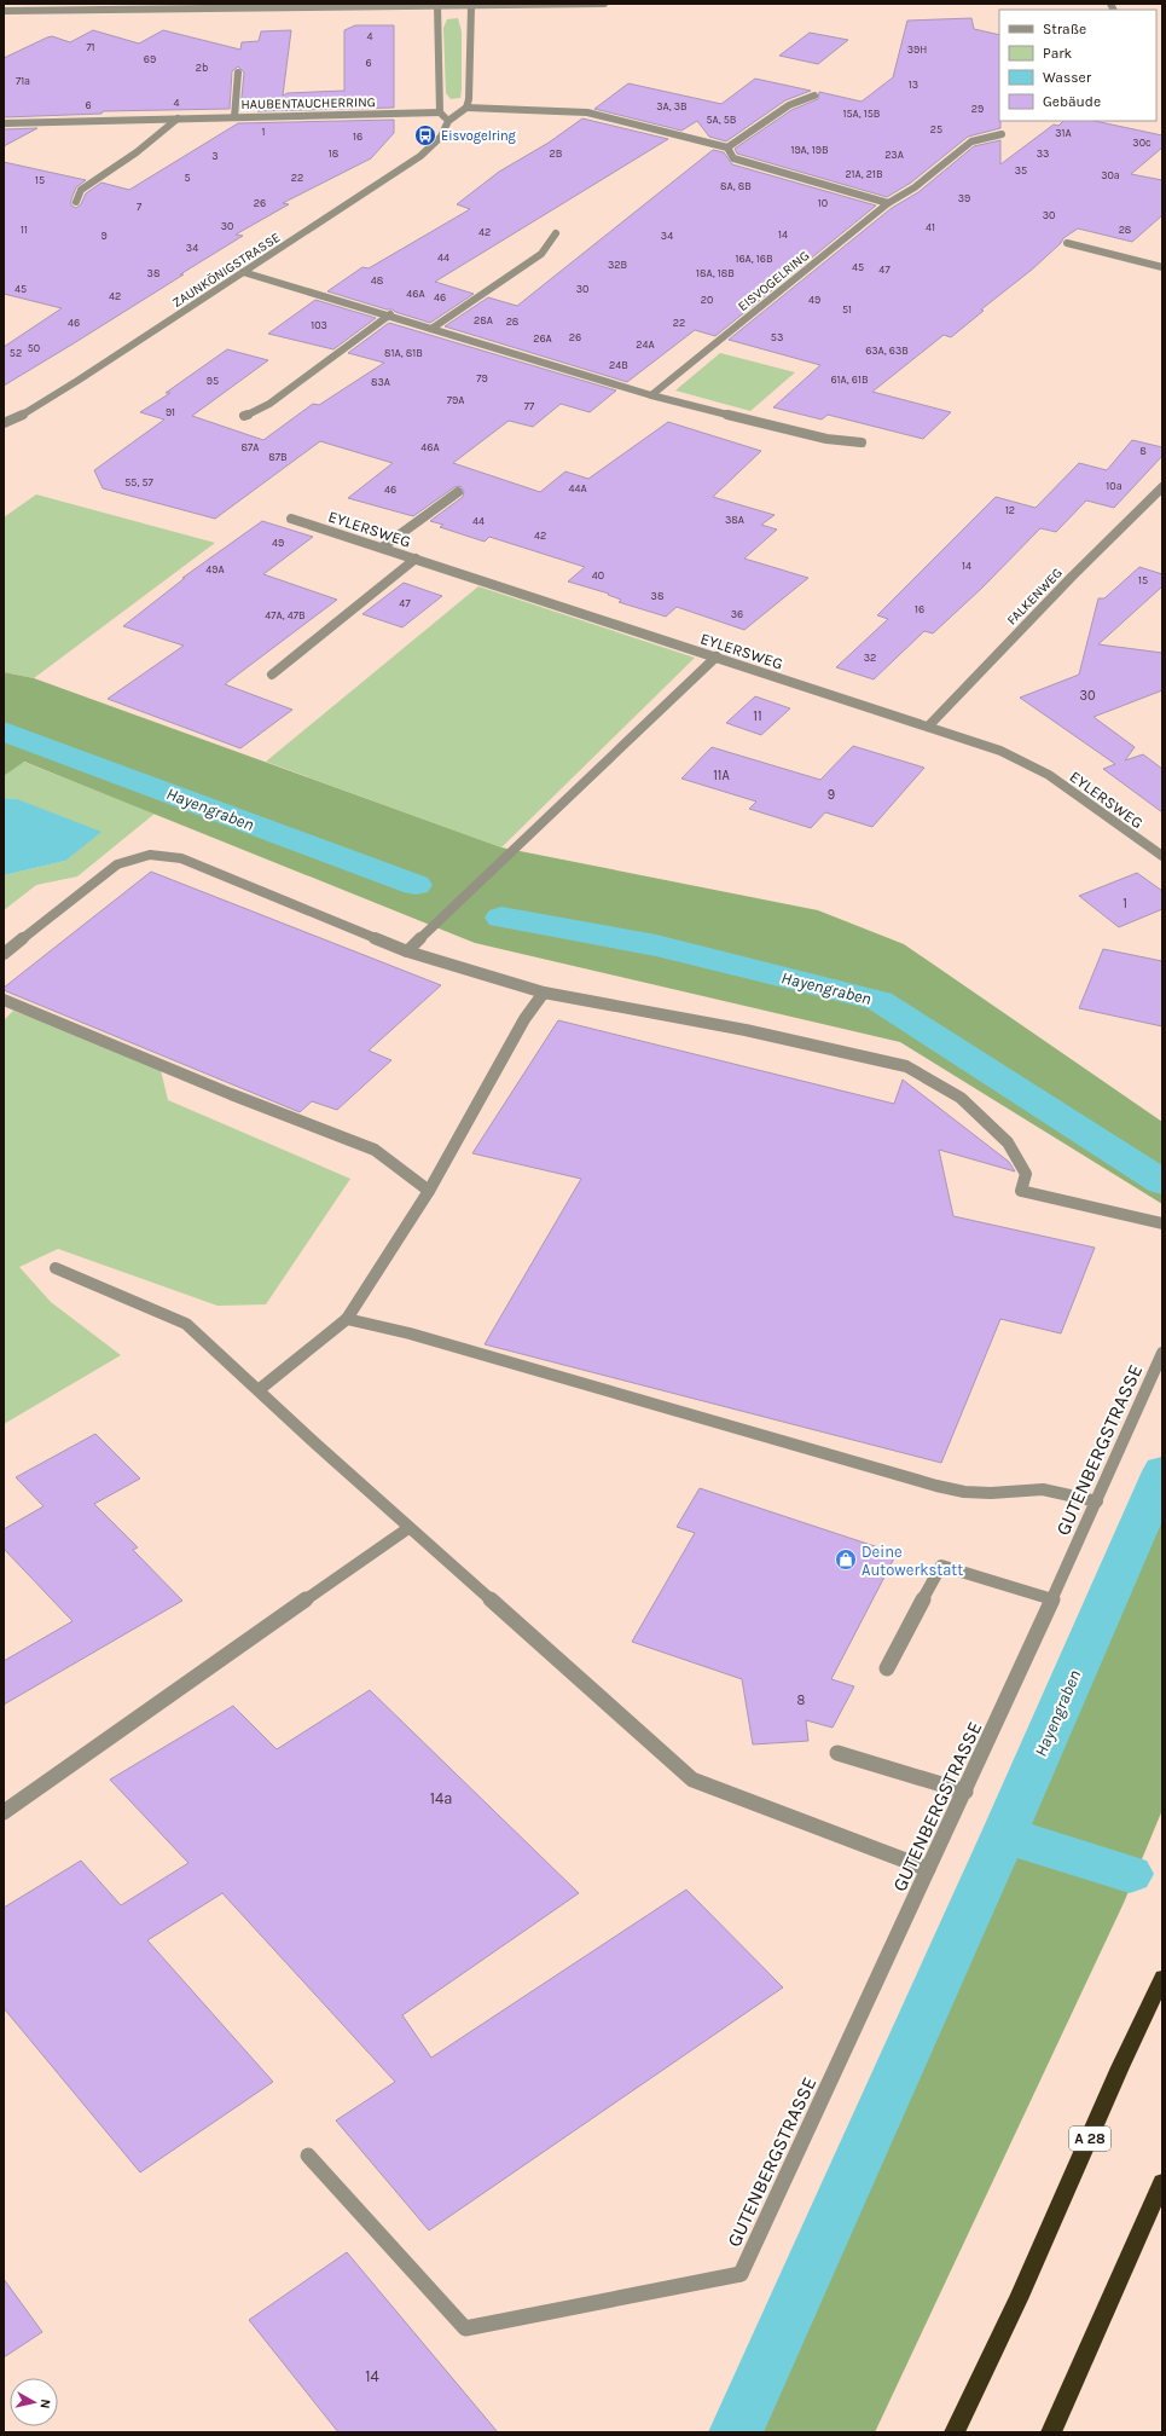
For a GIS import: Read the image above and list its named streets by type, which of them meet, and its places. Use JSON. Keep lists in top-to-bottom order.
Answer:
{
  "streets": {
    "highway": ["A 28"],
    "street": [
      "HAUBENTAUCHERRING",
      "ZAUNKÖNIGSTRASSE",
      "EISVOGELRING",
      "EYLERSWEG",
      "FALKENWEG",
      "GUTENBERGSTRASSE"
    ]
  },
  "crossings": [
    ["EYLERSWEG", "FALKENWEG"]
  ],
  "water": ["Hayengraben"],
  "places": {
    "bus stop": ["Eisvogelring"],
    "shop": ["Deine Autowerkstatt"]
  },
  "house_numbers": [
    "4",
    "71",
    "39H",
    "69",
    "6",
    "2b",
    "71a",
    "13",
    "4",
    "6",
    "3A, 3B",
    "29",
    "15A, 15B",
    "5A, 5B",
    "25",
    "1",
    "31A",
    "16",
    "30c",
    "19A, 19B",
    "18",
    "2B",
    "33",
    "23A",
    "3",
    "35",
    "21A, 21B",
    "30a",
    "5",
    "22",
    "15",
    "8A, 8B",
    "39",
    "26",
    "10",
    "7",
    "30",
    "30",
    "41",
    "11",
    "28",
    "42",
    "14",
    "9",
    "34",
    "34",
    "44",
    "16A, 16B",
    "32B",
    "45",
    "47",
    "38",
    "18A, 18B",
    "48",
    "45",
    "30",
    "46A",
    "42",
    "46",
    "20",
    "49",
    "51",
    "28A",
    "28",
    "46",
    "22",
    "103",
    "26",
    "53",
    "26A",
    "24A",
    "50",
    "63A, 63B",
    "52",
    "81A, 81B",
    "24B",
    "79",
    "61A, 61B",
    "95",
    "83A",
    "79A",
    "77",
    "91",
    "87A",
    "46A",
    "8",
    "87B",
    "55, 57",
    "10a",
    "44A",
    "46",
    "12",
    "38A",
    "44",
    "42",
    "49",
    "14",
    "49A",
    "40",
    "15",
    "38",
    "47",
    "16",
    "36",
    "47A, 47B",
    "32",
    "30",
    "11",
    "11A",
    "9",
    "1",
    "8",
    "14a",
    "14"
  ],
  "legend": [
    "Straße",
    "Park",
    "Wasser",
    "Gebäude"
  ],
  "north": "right"
}
